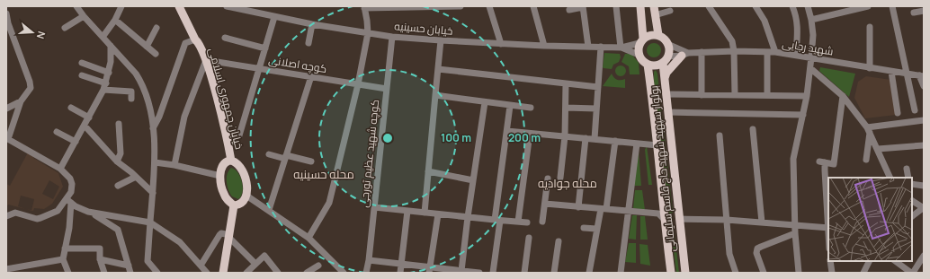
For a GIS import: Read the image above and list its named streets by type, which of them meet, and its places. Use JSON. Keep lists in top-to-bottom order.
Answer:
{
  "streets": {
    "main road": ["خیابان جمهوری اسلامی", "بولوار سپهبد شهید حاج قاسم سلیمانی"],
    "street": [
      "خیابان حسینیه",
      "شهید رجایی",
      "کوچه اصلانی",
      "کوچه شهید عظیم تورجی"
    ]
  },
  "crossings": [
    ["خیابان حسینیه", "کوچه شهید عظیم تورجی"],
    ["شهید رجایی", "بولوار سپهبد شهید حاج قاسم سلیمانی"],
    ["کوچه اصلانی", "خیابان جمهوری اسلامی"],
    ["کوچه اصلانی", "کوچه شهید عظیم تورجی"]
  ],
  "districts": ["محله حسینیه", "محله جوادیه"],
  "north": "right",
  "rings": ["100 m", "200 m"]
}
